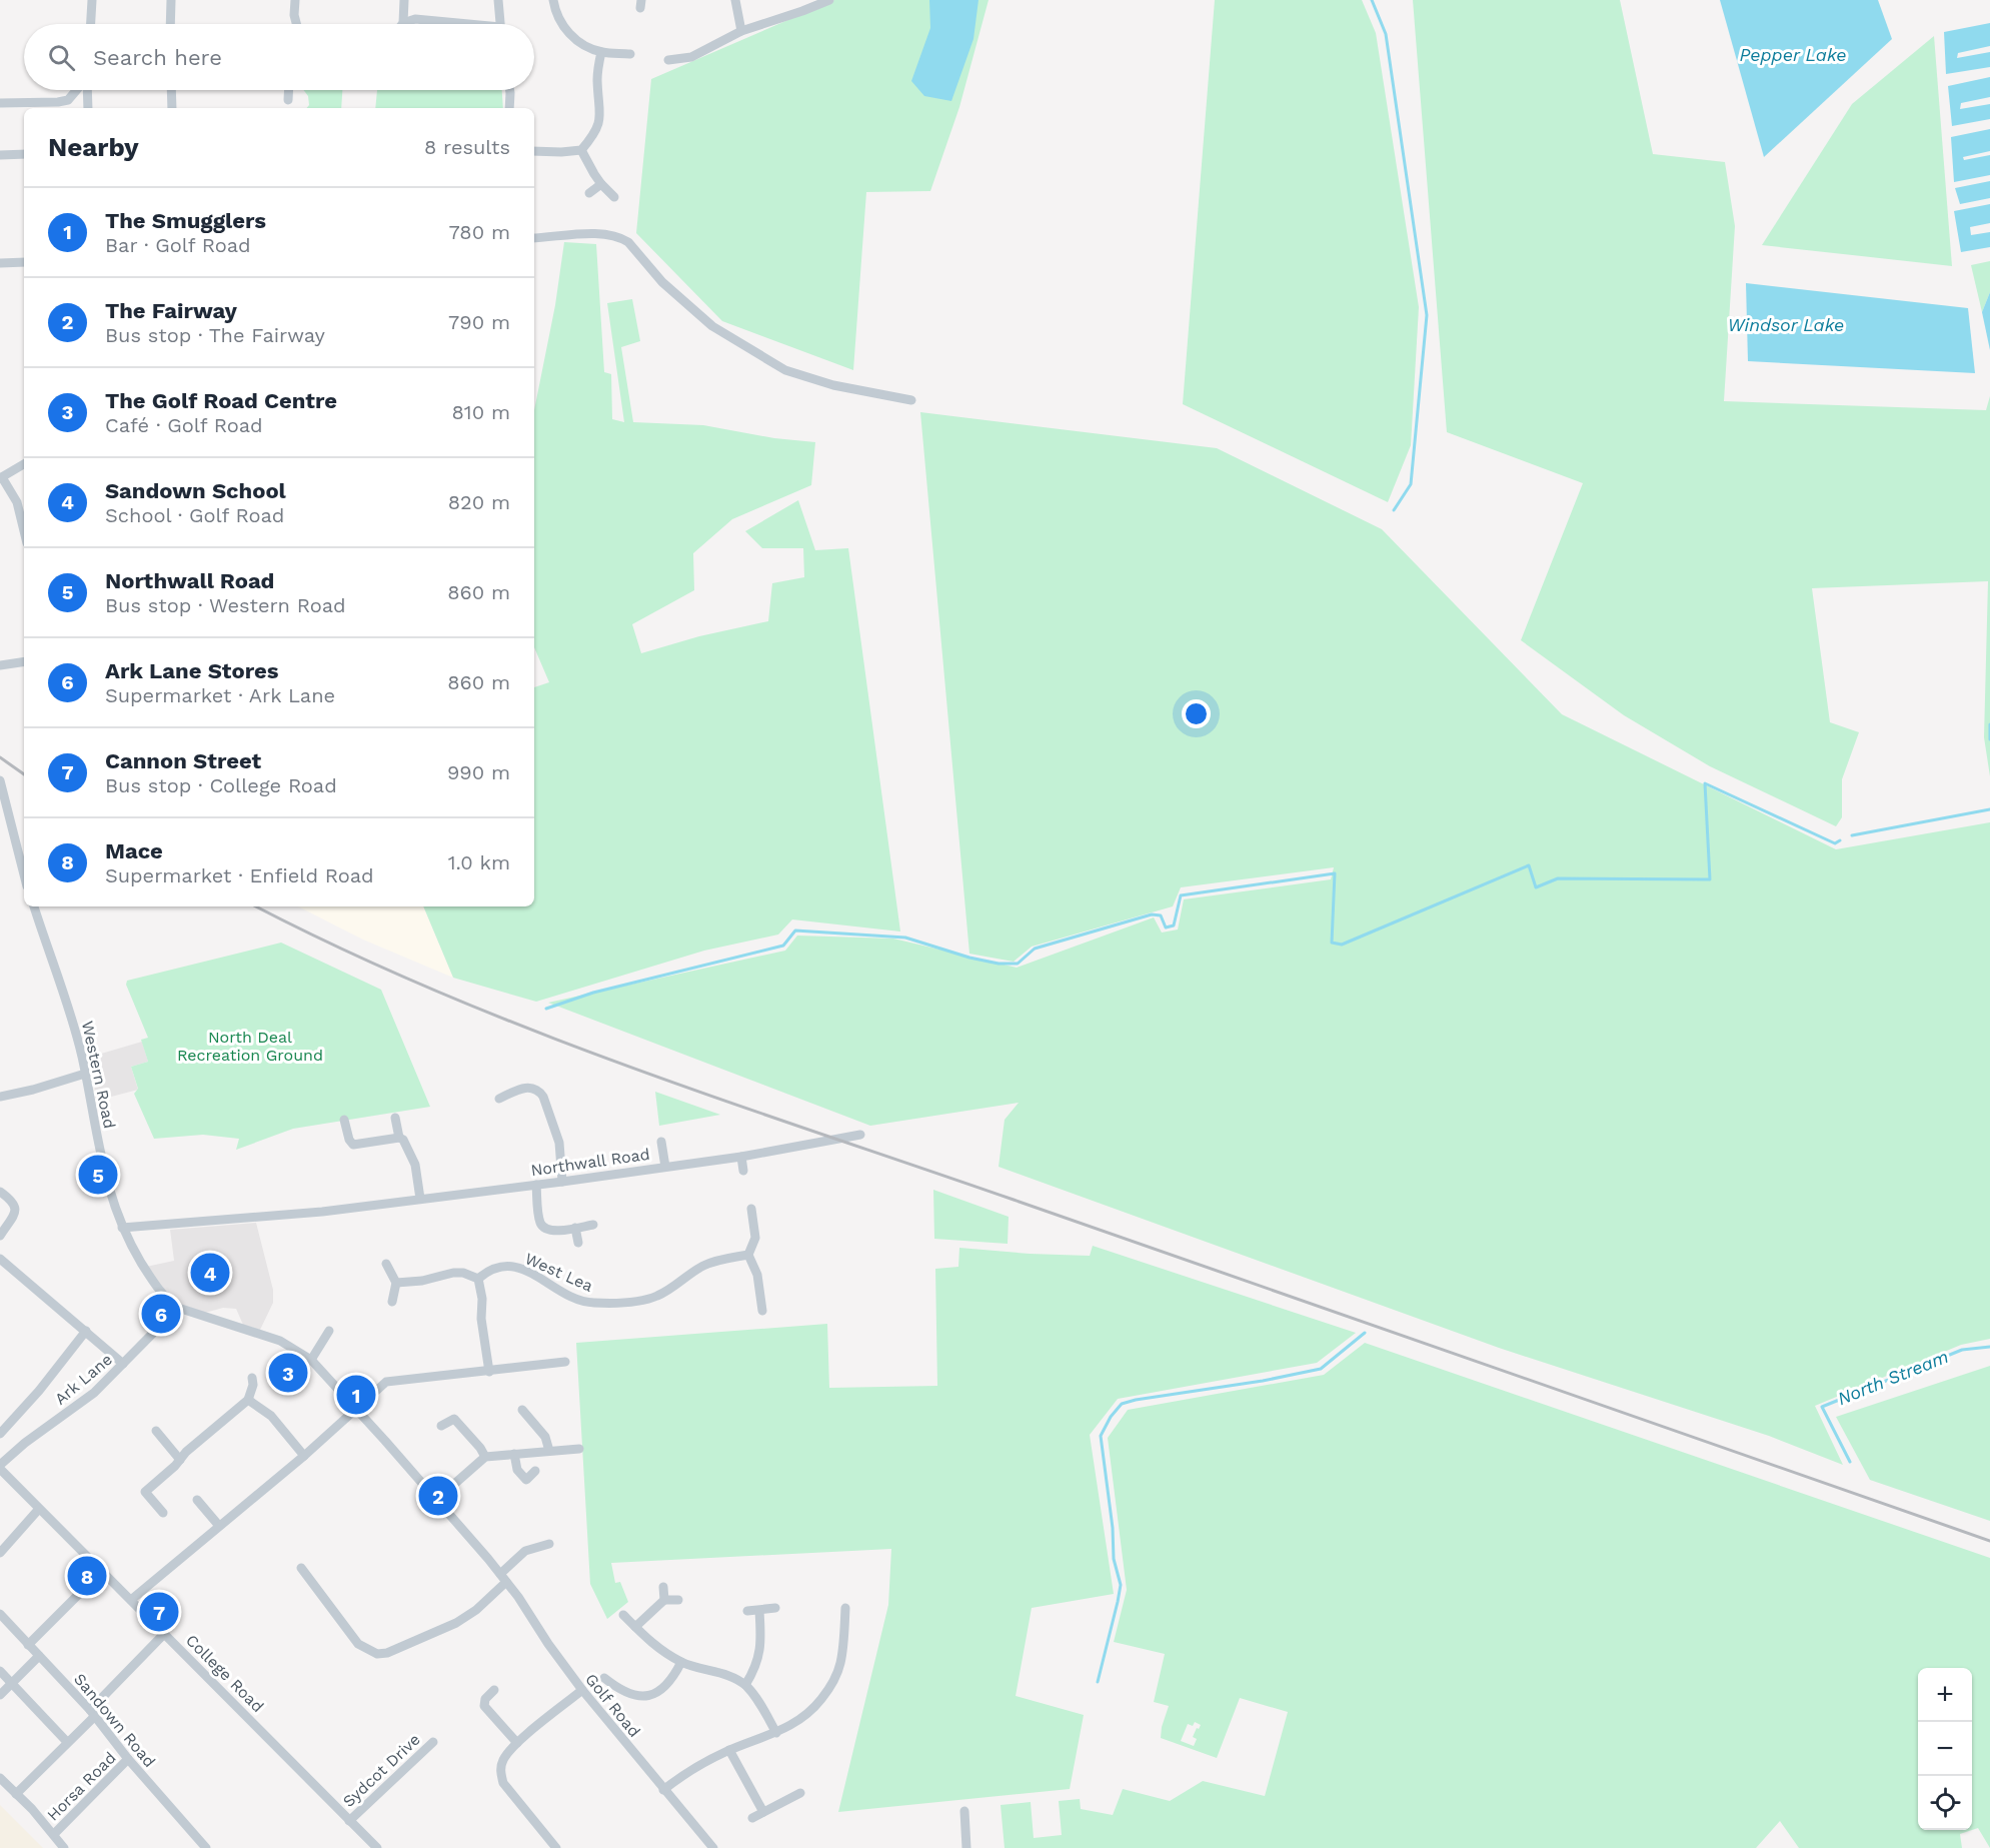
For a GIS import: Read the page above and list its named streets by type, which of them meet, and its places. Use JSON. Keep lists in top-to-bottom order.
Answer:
{
  "streets": {
    "street": [
      "Western Road",
      "Northwall Road",
      "West Lea",
      "Ark Lane",
      "College Road",
      "Golf Road",
      "Sandown Road",
      "Sydcot Drive",
      "Horsa Road"
    ]
  },
  "crossings": [
    ["Western Road", "Northwall Road"],
    ["Western Road", "Ark Lane"],
    ["Western Road", "Golf Road"],
    ["Ark Lane", "College Road"],
    ["Ark Lane", "Golf Road"],
    ["College Road", "Sydcot Drive"],
    ["Sandown Road", "Horsa Road"]
  ],
  "water": ["Pepper Lake", "Windsor Lake", "North Stream"],
  "parks": ["North Deal Recreation Ground"],
  "page": {
    "search": "Search here",
    "heading": ["Nearby", "8 results"],
    "list": [
      {
        "mark": "1",
        "name": "The Smugglers",
        "note": "Bar · Golf Road",
        "value": "780 m"
      },
      {
        "mark": "2",
        "name": "The Fairway",
        "note": "Bus stop · The Fairway",
        "value": "790 m"
      },
      {
        "mark": "3",
        "name": "The Golf Road Centre",
        "note": "Café · Golf Road",
        "value": "810 m"
      },
      {
        "mark": "4",
        "name": "Sandown School",
        "note": "School · Golf Road",
        "value": "820 m"
      },
      {
        "mark": "5",
        "name": "Northwall Road",
        "note": "Bus stop · Western Road",
        "value": "860 m"
      },
      {
        "mark": "6",
        "name": "Ark Lane Stores",
        "note": "Supermarket · Ark Lane",
        "value": "860 m"
      },
      {
        "mark": "7",
        "name": "Cannon Street",
        "note": "Bus stop · College Road",
        "value": "990 m"
      },
      {
        "mark": "8",
        "name": "Mace",
        "note": "Supermarket · Enfield Road",
        "value": "1.0 km"
      }
    ],
    "pins": [
      "5",
      "4",
      "6",
      "3",
      "1",
      "2",
      "8",
      "7"
    ],
    "map_buttons": ["+", "−"]
  }
}
